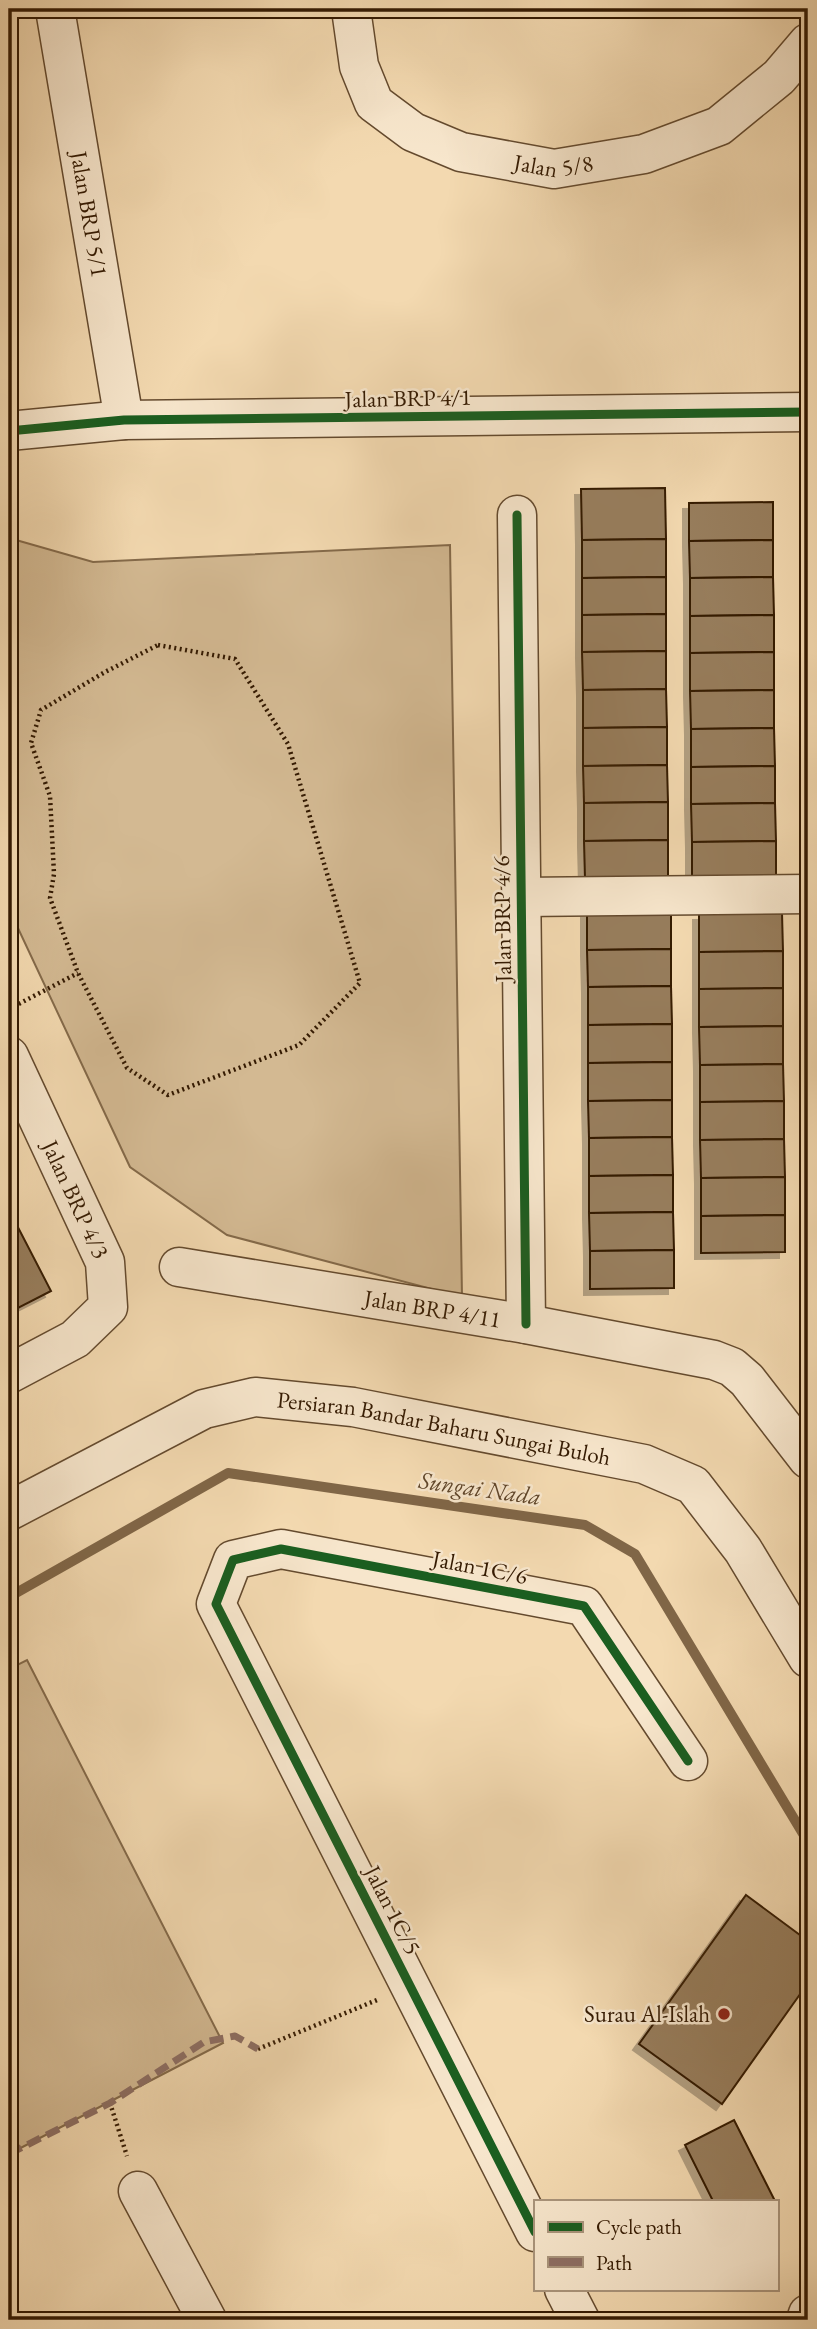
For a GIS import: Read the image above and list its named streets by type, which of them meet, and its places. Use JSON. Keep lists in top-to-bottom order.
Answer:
{
  "streets": {
    "street": [
      "Jalan 5/8",
      "Jalan BRP 5/1",
      "Jalan BRP 4/1",
      "Jalan BRP 4/6",
      "Jalan BRP 4/3",
      "Jalan BRP 4/11",
      "Persiaran Bandar Baharu Sungai Buloh",
      "Jalan 1C/6",
      "Jalan 1C/5"
    ]
  },
  "crossings": [
    ["Jalan BRP 5/1", "Jalan BRP 4/1"],
    ["Jalan BRP 4/6", "Jalan BRP 4/11"],
    ["Jalan 1C/6", "Jalan 1C/5"]
  ],
  "water": ["Sungai Nada"],
  "places": ["Surau Al-Islah"],
  "legend": ["Cycle path", "Path"]
}
